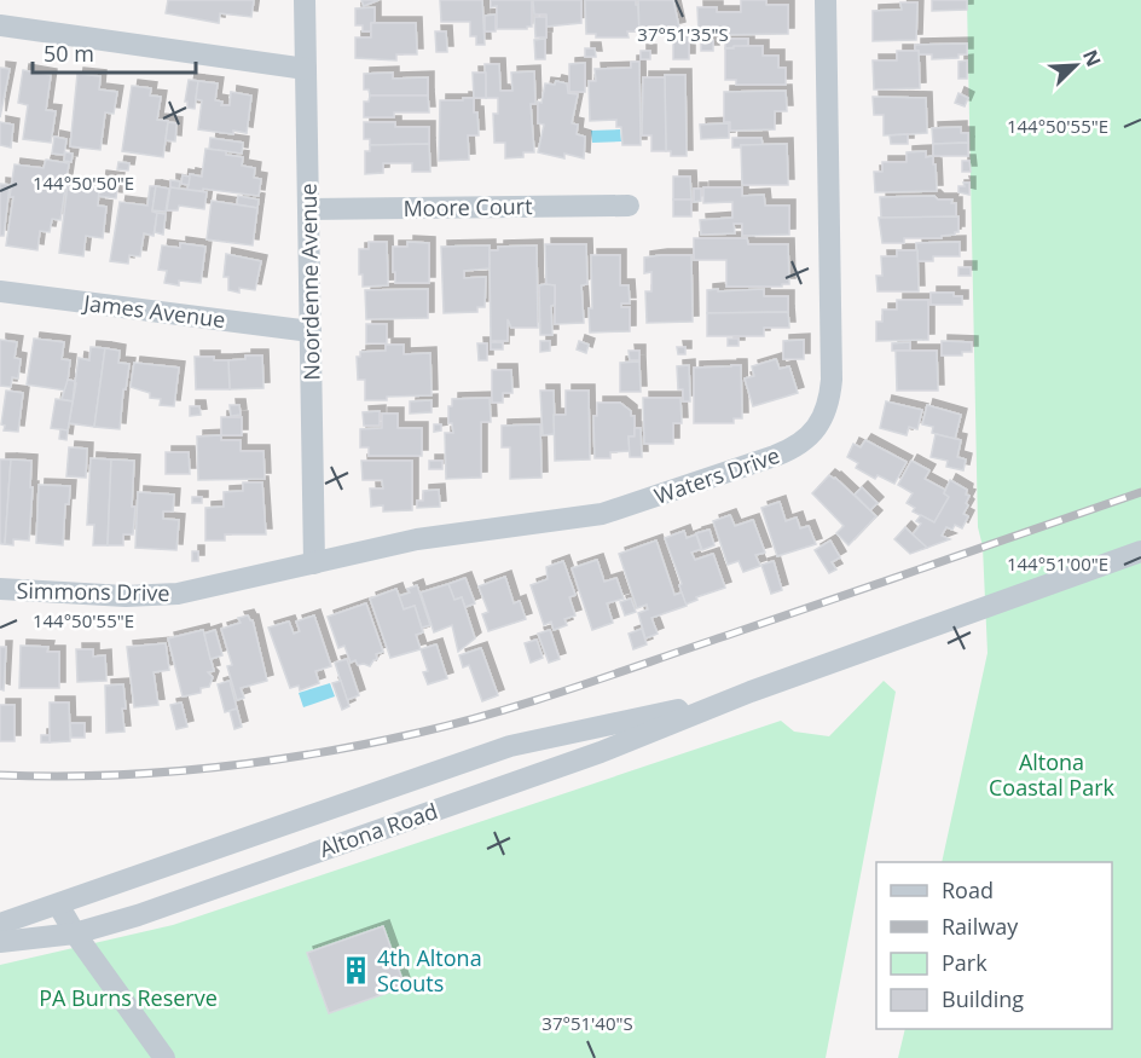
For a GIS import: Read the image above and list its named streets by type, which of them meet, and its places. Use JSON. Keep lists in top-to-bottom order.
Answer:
{
  "streets": {
    "street": [
      "Moore Court",
      "Noordenne Avenue",
      "James Avenue",
      "Waters Drive",
      "Simmons Drive",
      "Altona Road"
    ]
  },
  "crossings": [
    ["Moore Court", "Noordenne Avenue"],
    ["Noordenne Avenue", "James Avenue"],
    ["Noordenne Avenue", "Waters Drive"],
    ["Noordenne Avenue", "Simmons Drive"],
    ["Waters Drive", "Simmons Drive"]
  ],
  "parks": ["Altona Coastal Park", "PA Burns Reserve"],
  "places": {
    "building": ["4th Altona Scouts"]
  },
  "legend": [
    "Road",
    "Railway",
    "Park",
    "Building"
  ],
  "scale_bar": "50 m",
  "north": "top right",
  "coordinates": [
    "37°51'35\"S",
    "144°50'55\"E",
    "144°50'50\"E",
    "144°51'00\"E",
    "37°51'40\"S"
  ]
}
